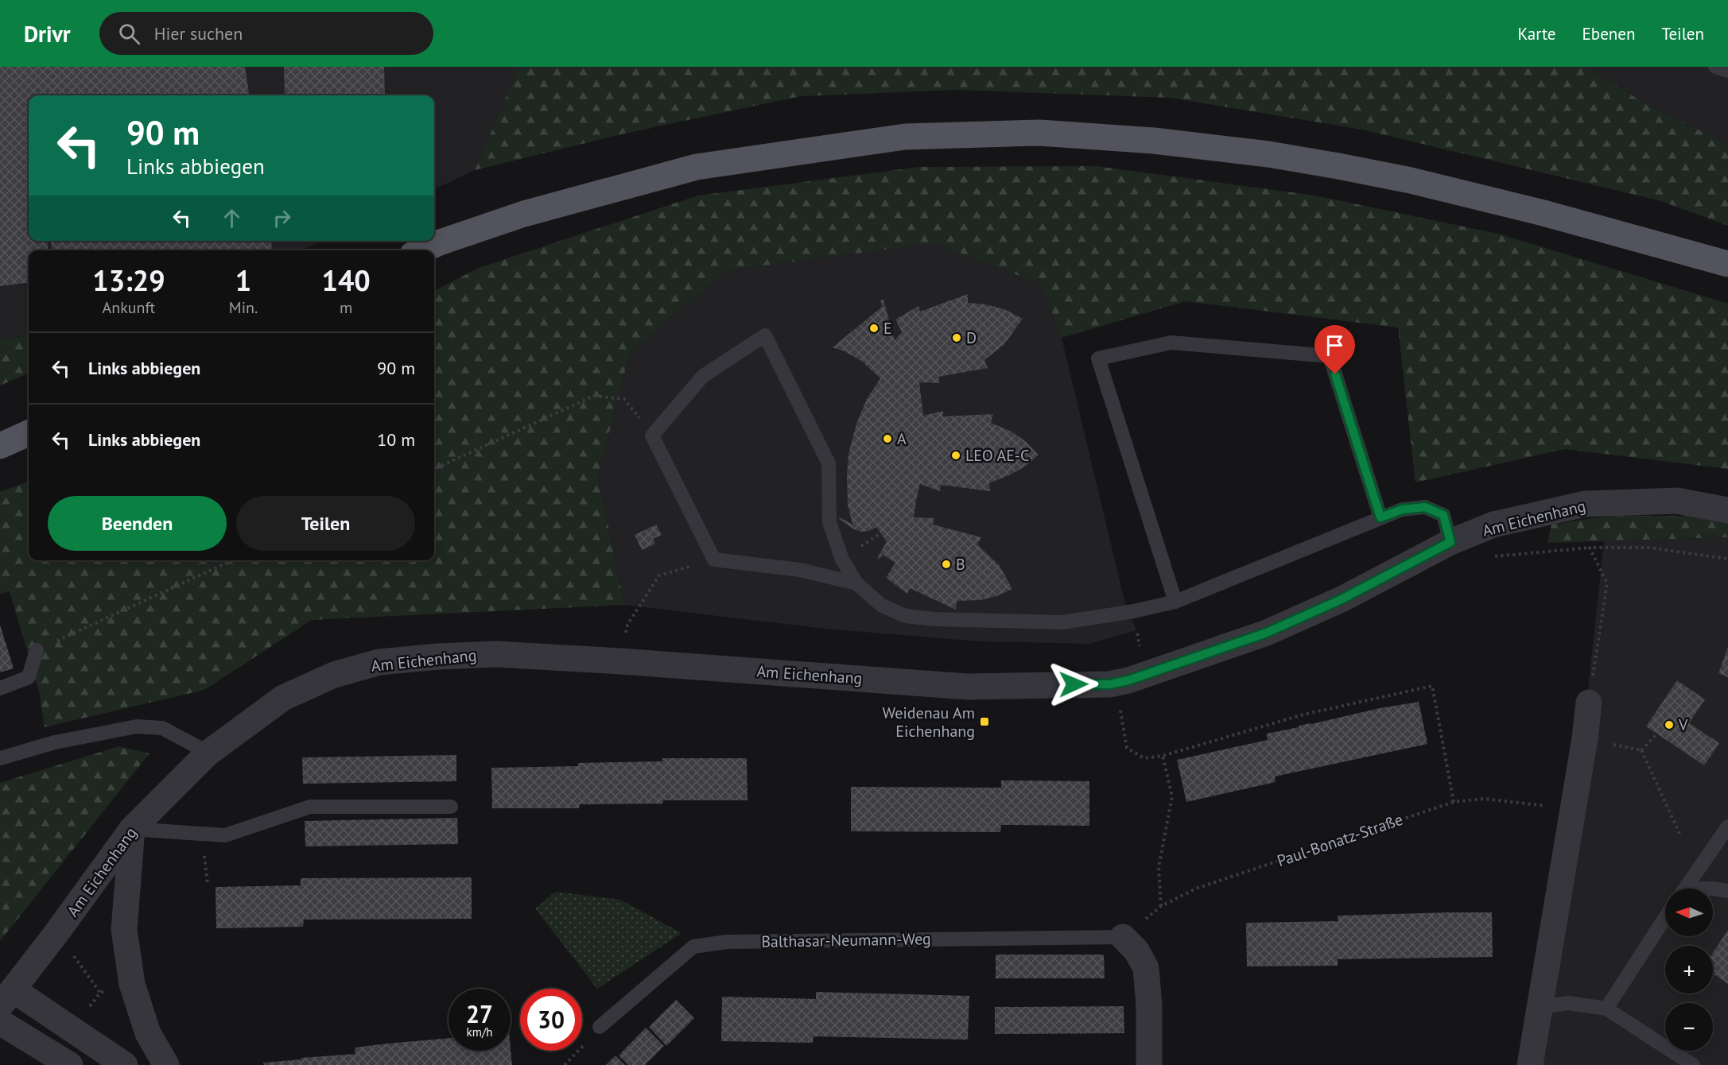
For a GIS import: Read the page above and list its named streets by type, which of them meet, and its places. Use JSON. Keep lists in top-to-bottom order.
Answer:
{
  "streets": {
    "street": ["Am Eichenhang"],
    "lane": ["Balthasar-Neumann-Weg"],
    "path": ["Paul-Bonatz-Straße"]
  },
  "crossings": [
    ["Paul-Bonatz-Straße", "Balthasar-Neumann-Weg"]
  ],
  "places": {
    "other": [
      "E",
      "D",
      "A",
      "LEO AE-C",
      "B",
      "V"
    ],
    "transit": ["Weidenau Am Eichenhang"]
  },
  "north": "left",
  "page": {
    "header": "Drivr",
    "search": "Hier suchen",
    "nav": ["Karte", "Ebenen", "Teilen"],
    "turn": ["90 m", "Links abbiegen"],
    "eta": [
      "13:29",
      "Ankunft",
      "1",
      "Min.",
      "140",
      "m"
    ],
    "list": [
      {
        "name": "Links abbiegen",
        "value": "90 m"
      },
      {
        "name": "Links abbiegen",
        "value": "10 m"
      }
    ],
    "buttons": ["Beenden", "Teilen"],
    "map_buttons": ["+", "−"],
    "speed": "27 km/h",
    "limit": "30"
  }
}
